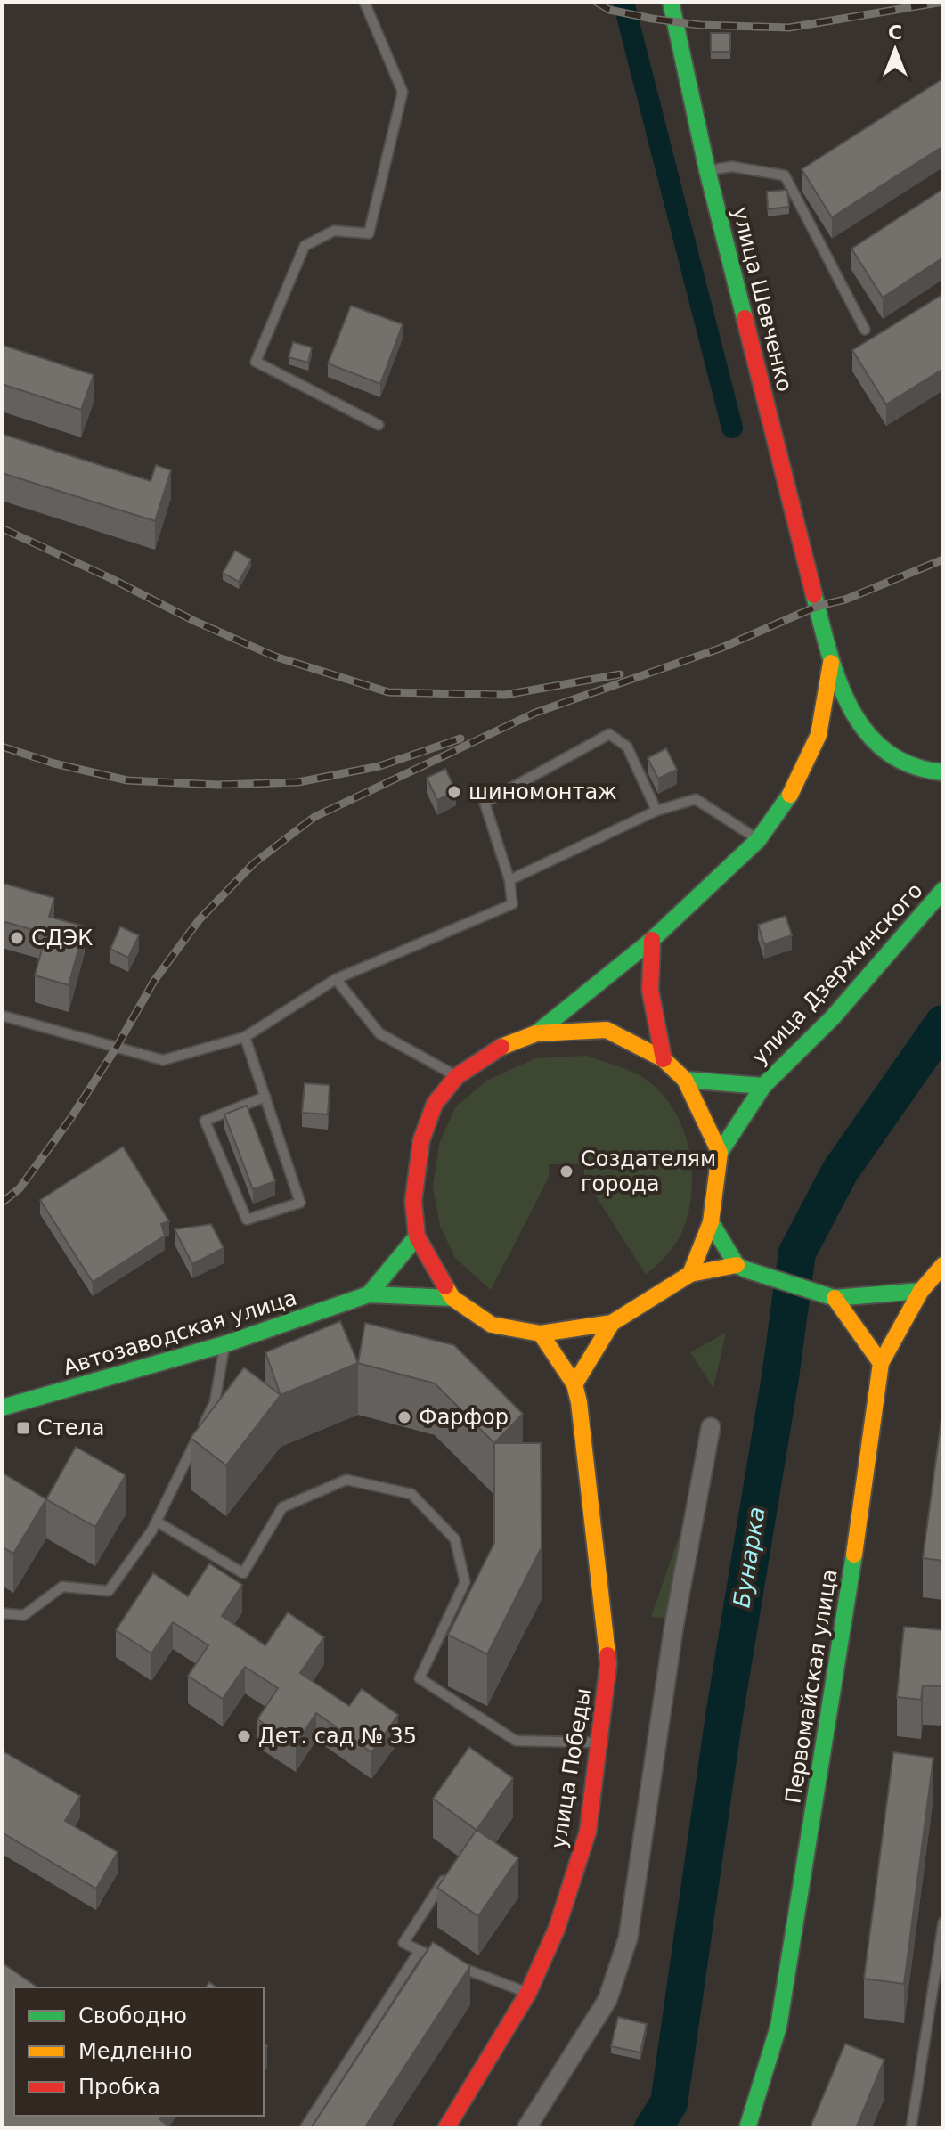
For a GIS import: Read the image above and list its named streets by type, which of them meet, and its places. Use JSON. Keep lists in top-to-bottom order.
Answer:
{
  "streets": {
    "main road": [
      "улица Шевченко",
      "улица Дзержинского",
      "Автозаводская улица",
      "Первомайская улица",
      "улица Победы"
    ]
  },
  "water": ["Бунарка"],
  "places": {
    "other": [
      "шиномонтаж",
      "СДЭК",
      "Создателям города",
      "Фарфор",
      "Дет. сад № 35"
    ],
    "transit": ["Стела"]
  },
  "legend": ["Свободно", "Медленно", "Пробка"],
  "north": "top"
}
